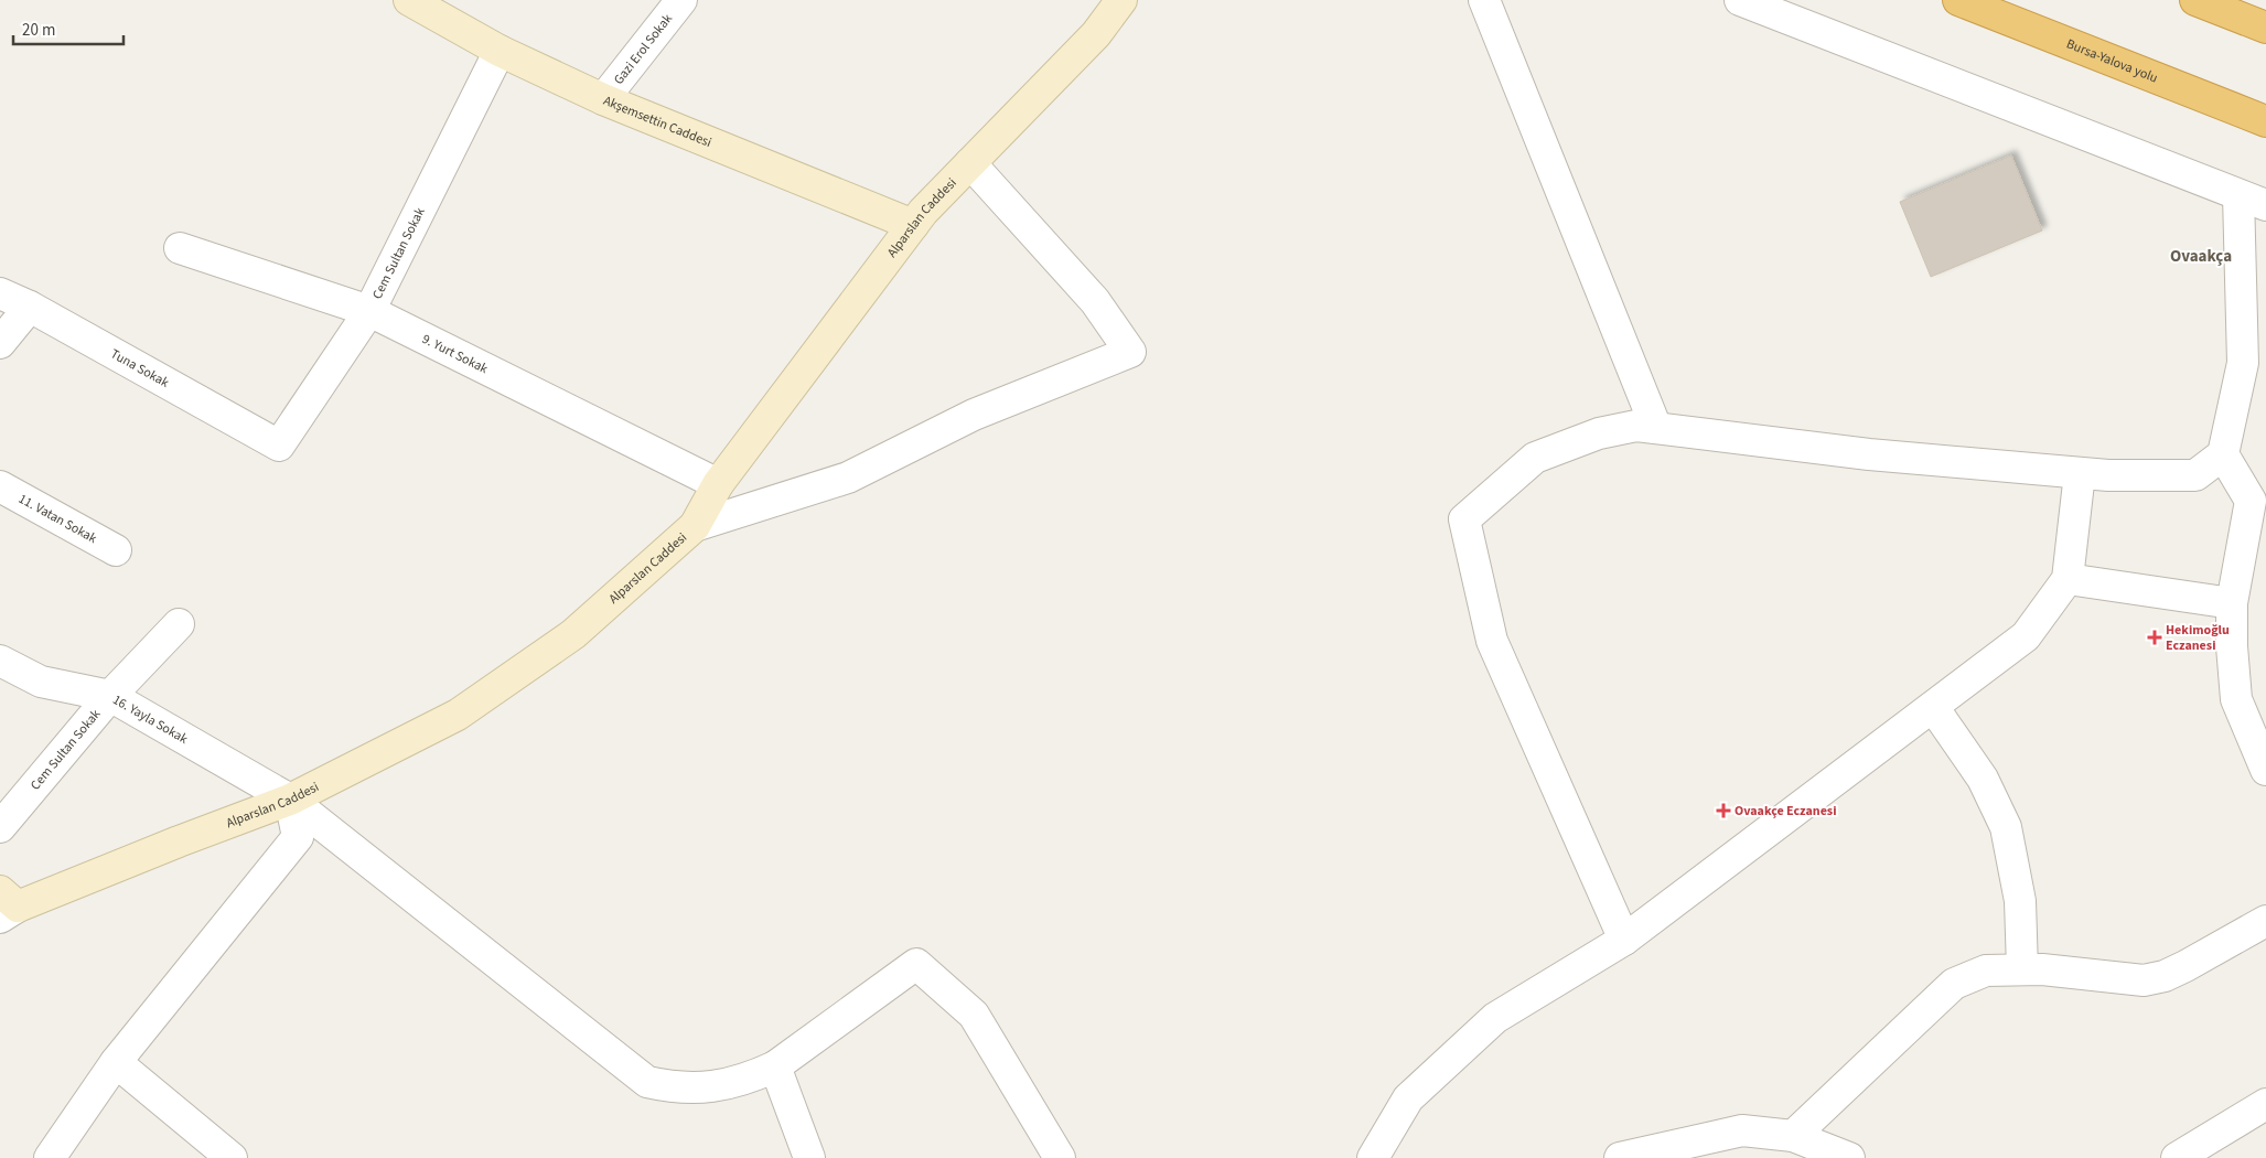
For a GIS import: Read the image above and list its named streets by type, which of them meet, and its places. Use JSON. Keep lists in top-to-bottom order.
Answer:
{
  "streets": {
    "highway": ["Bursa-Yalova yolu"],
    "street": [
      "Gazi Erol Sokak",
      "Akşemsettin Caddesi",
      "Alparslan Caddesi",
      "Cem Sultan Sokak",
      "9. Yurt Sokak",
      "Tuna Sokak",
      "11. Vatan Sokak",
      "16. Yayla Sokak"
    ]
  },
  "crossings": [
    ["Gazi Erol Sokak", "Akşemsettin Caddesi"],
    ["Akşemsettin Caddesi", "Alparslan Caddesi"],
    ["Akşemsettin Caddesi", "Cem Sultan Sokak"],
    ["Alparslan Caddesi", "9. Yurt Sokak"],
    ["Alparslan Caddesi", "16. Yayla Sokak"],
    ["Cem Sultan Sokak", "9. Yurt Sokak"],
    ["Cem Sultan Sokak", "Tuna Sokak"],
    ["Cem Sultan Sokak", "16. Yayla Sokak"]
  ],
  "districts": ["Ovaakça"],
  "places": {
    "health": ["Hekimoğlu Eczanesi", "Ovaakçe Eczanesi"]
  },
  "scale_bar": "20 m"
}
